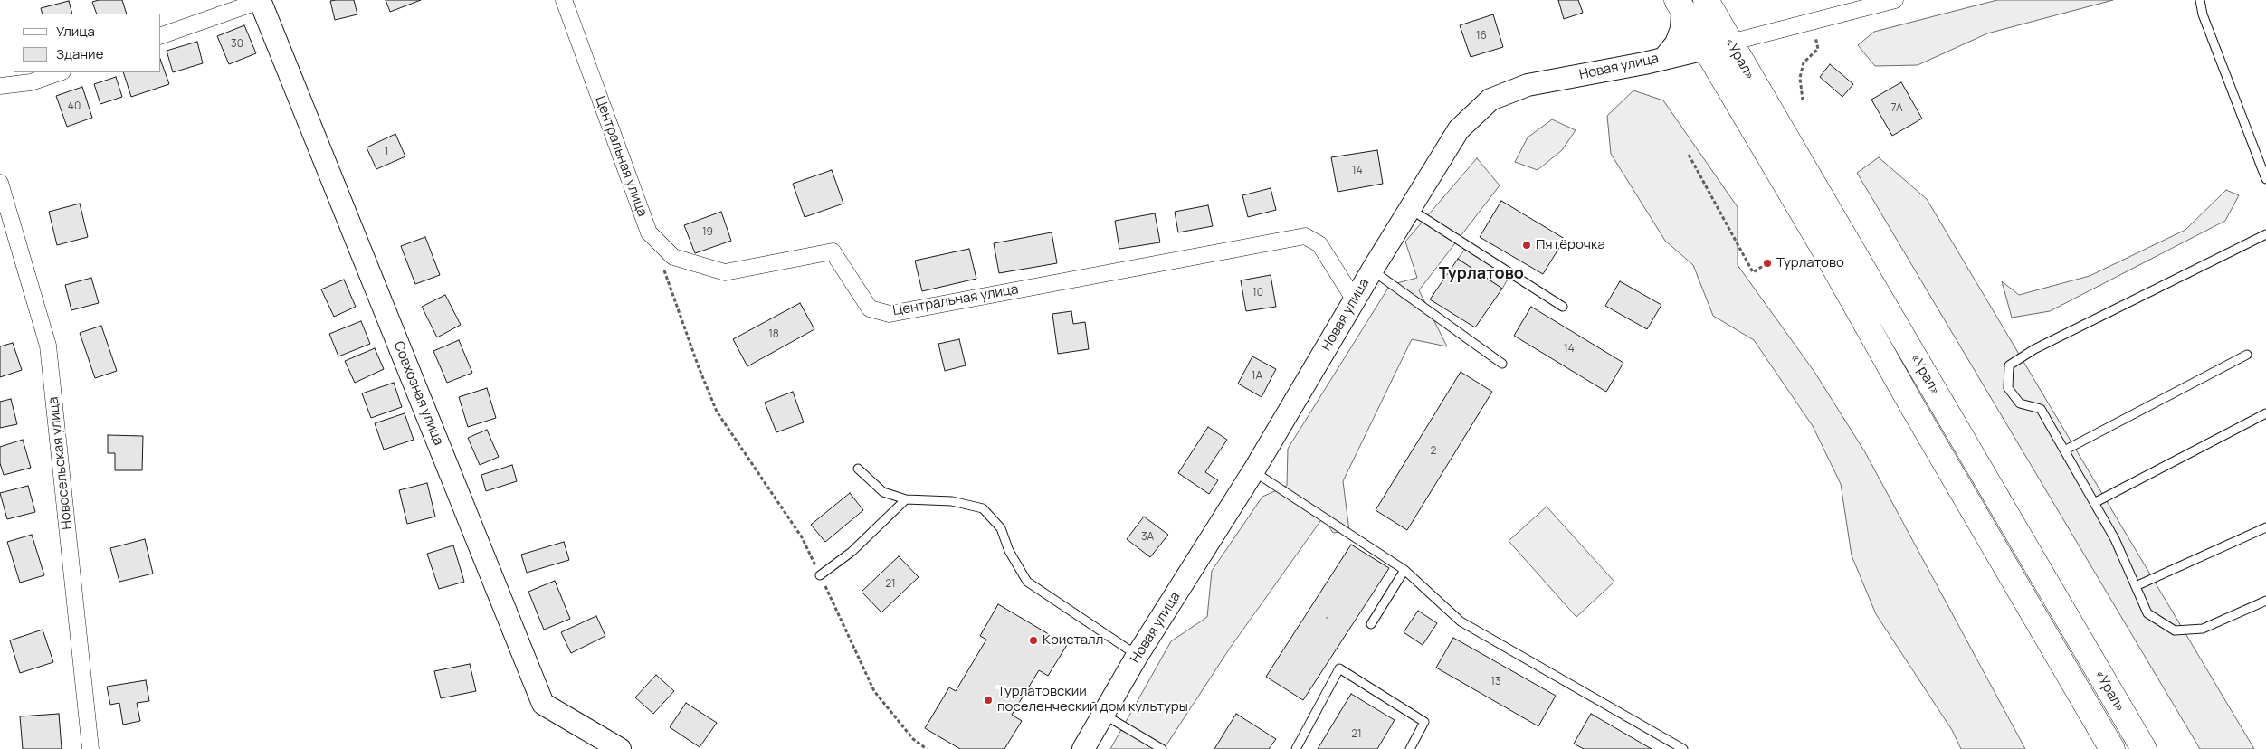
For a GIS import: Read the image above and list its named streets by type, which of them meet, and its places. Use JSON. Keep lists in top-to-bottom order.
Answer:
{
  "streets": {
    "highway": ["«Урал»"],
    "street": [
      "Новая улица",
      "Центральная улица",
      "Совхозная улица",
      "Новосельская улица"
    ]
  },
  "crossings": [
    ["«Урал»", "Новая улица"],
    ["Новая улица", "Центральная улица"]
  ],
  "districts": ["Турлатово"],
  "places": [
    "Пятёрочка",
    "Турлатово",
    "Кристалл",
    "Турлатовский поселенческий дом культуры"
  ],
  "house_numbers": [
    "16",
    "30",
    "40",
    "7А",
    "1",
    "14",
    "19",
    "10",
    "18",
    "14",
    "1А",
    "2",
    "3А",
    "21",
    "1",
    "13",
    "21"
  ],
  "legend": ["Улица", "Здание"]
}
